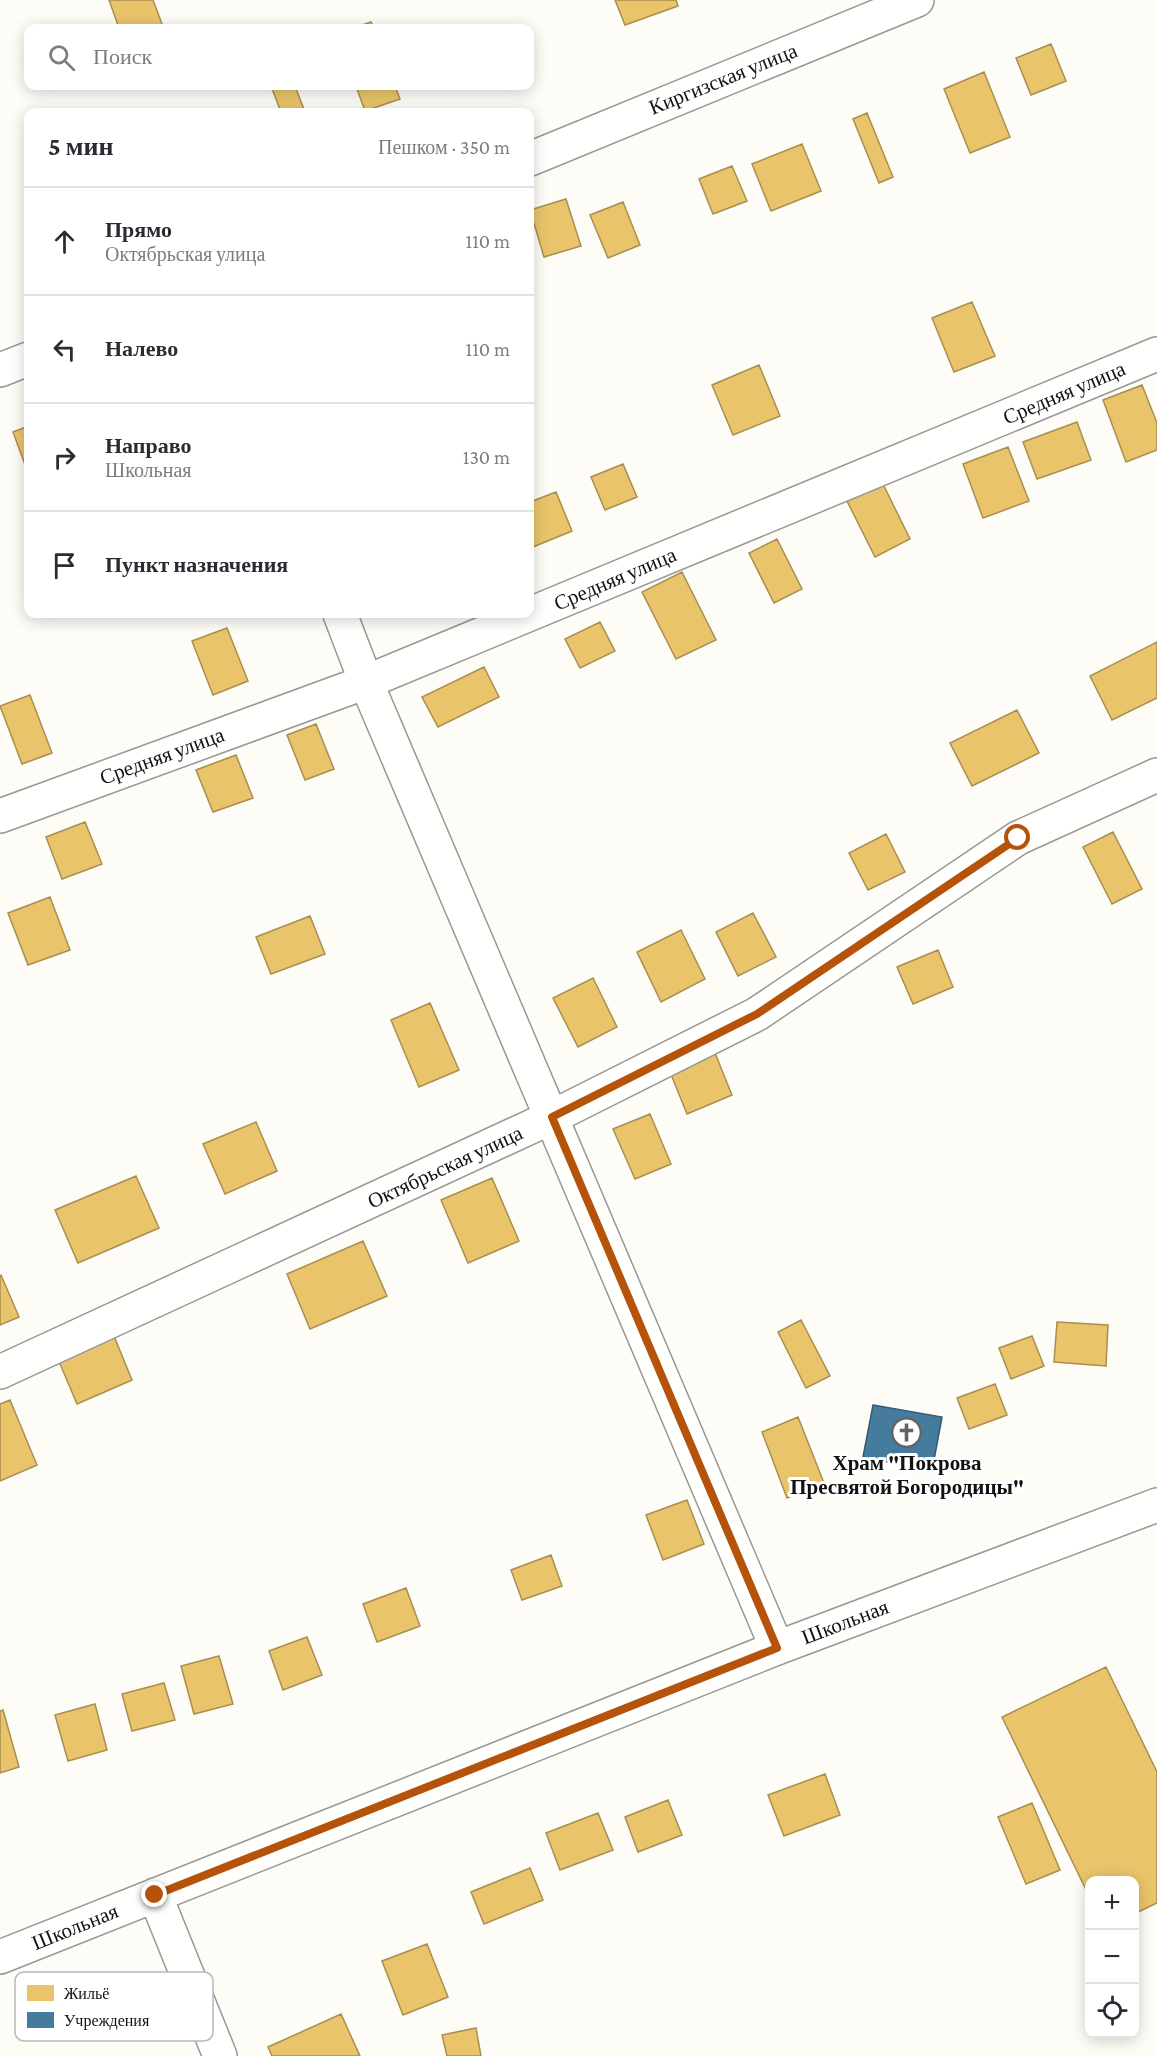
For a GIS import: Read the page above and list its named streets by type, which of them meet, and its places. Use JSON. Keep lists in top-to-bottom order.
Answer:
{
  "streets": {
    "street": [
      "Киргизская улица",
      "Средняя улица",
      "Октябрьская улица",
      "Школьная"
    ]
  },
  "places": {
    "church": ["Храм \"Покрова Пресвятой Богородицы\""]
  },
  "legend": ["Жильё", "Учреждения"],
  "page": {
    "search": "Поиск",
    "heading": ["5 мин", "Пешком · 350 m"],
    "list": [
      ["Прямо", "Октябрьская улица", "110 m"],
      ["Налево", "110 m"],
      ["Направо", "Школьная", "130 m"],
      "Пункт назначения"
    ],
    "map_buttons": ["+", "−"]
  }
}
